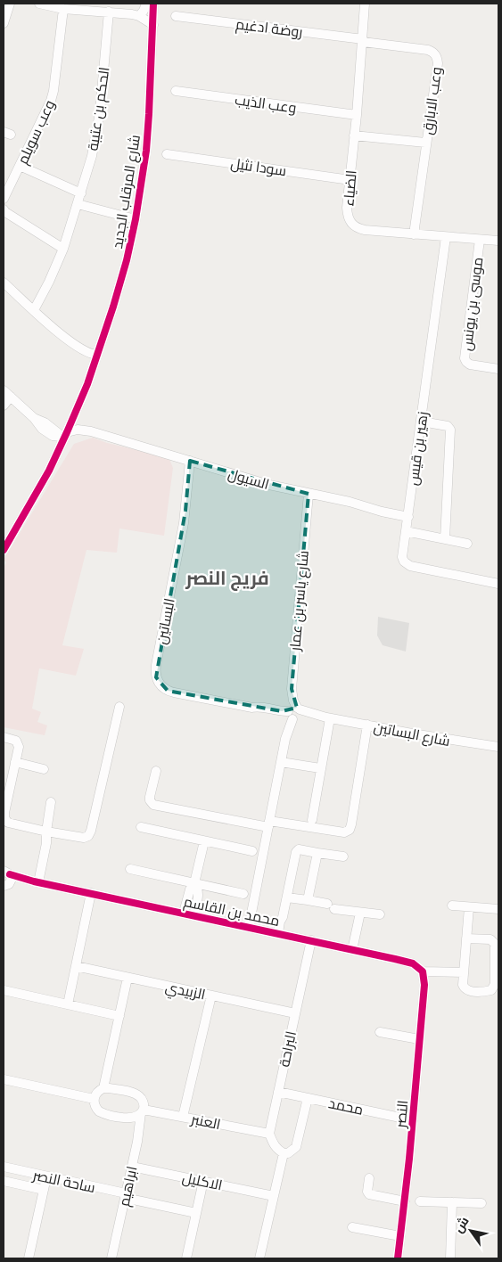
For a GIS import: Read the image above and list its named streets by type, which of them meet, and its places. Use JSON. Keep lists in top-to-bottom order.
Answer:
{
  "streets": {
    "street": [
      "روضة ادغيم",
      "وعب الابارق",
      "وعب الذيب",
      "الحكم بن عتيبة",
      "وعب سويلم",
      "سودا نثيل",
      "الضياء",
      "شارع المرقاب الجديد",
      "موسى بن يونس",
      "زهير بن قيس",
      "السيول",
      "شارع ياسر بن عمار",
      "البساتين",
      "شارع البساتين",
      "محمد بن القاسم",
      "الزبيدي",
      "البراحة",
      "محمد",
      "النصر",
      "العنبر",
      "ساحة النصر",
      "الاكليل",
      "ابراهيم"
    ]
  },
  "crossings": [
    ["روضة ادغيم", "وعب الابارق"],
    ["روضة ادغيم", "الضياء"],
    ["وعب الابارق", "الضياء"],
    ["وعب الذيب", "الضياء"],
    ["سودا نثيل", "الضياء"],
    ["الضياء", "موسى بن يونس"],
    ["الضياء", "زهير بن قيس"],
    ["شارع المرقاب الجديد", "السيول"],
    ["زهير بن قيس", "السيول"],
    ["السيول", "شارع ياسر بن عمار"],
    ["السيول", "البساتين"],
    ["شارع ياسر بن عمار", "البساتين"],
    ["شارع ياسر بن عمار", "شارع البساتين"],
    ["البساتين", "شارع البساتين"],
    ["محمد بن القاسم", "البراحة"],
    ["محمد بن القاسم", "النصر"],
    ["الزبيدي", "البراحة"],
    ["البراحة", "محمد"],
    ["البراحة", "العنبر"],
    ["محمد", "النصر"],
    ["العنبر", "ابراهيم"],
    ["ساحة النصر", "ابراهيم"],
    ["الاكليل", "ابراهيم"]
  ],
  "districts": ["فريج النصر"],
  "north": "top left"
}
